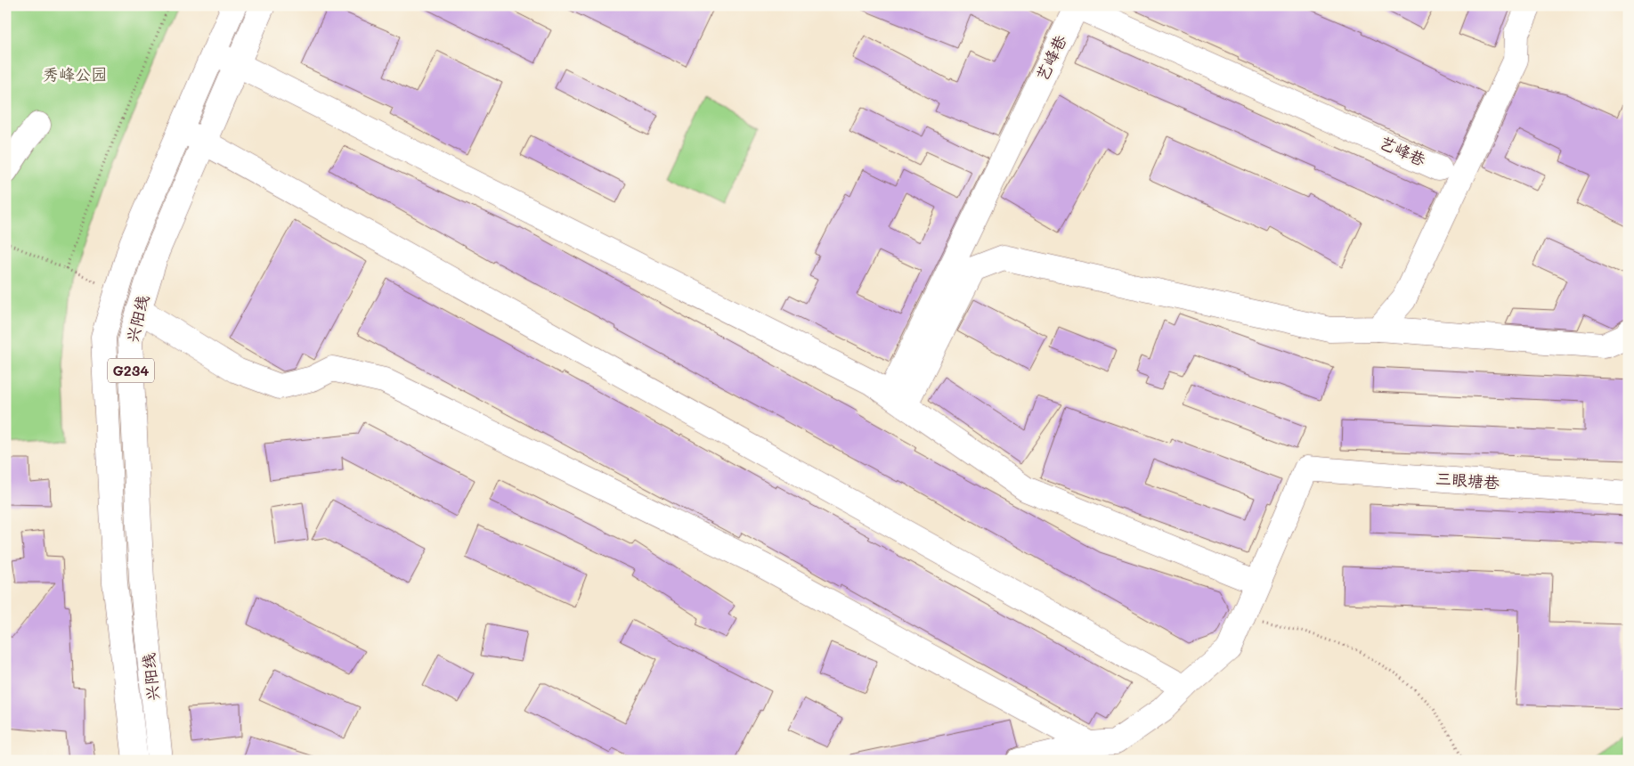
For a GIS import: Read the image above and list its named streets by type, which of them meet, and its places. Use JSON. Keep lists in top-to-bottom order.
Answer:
{
  "streets": {
    "main road": [
      "艺峰巷",
      "兴阳线",
      "G234",
      "三眼塘巷"
    ]
  },
  "parks": ["秀峰公园"]
}
